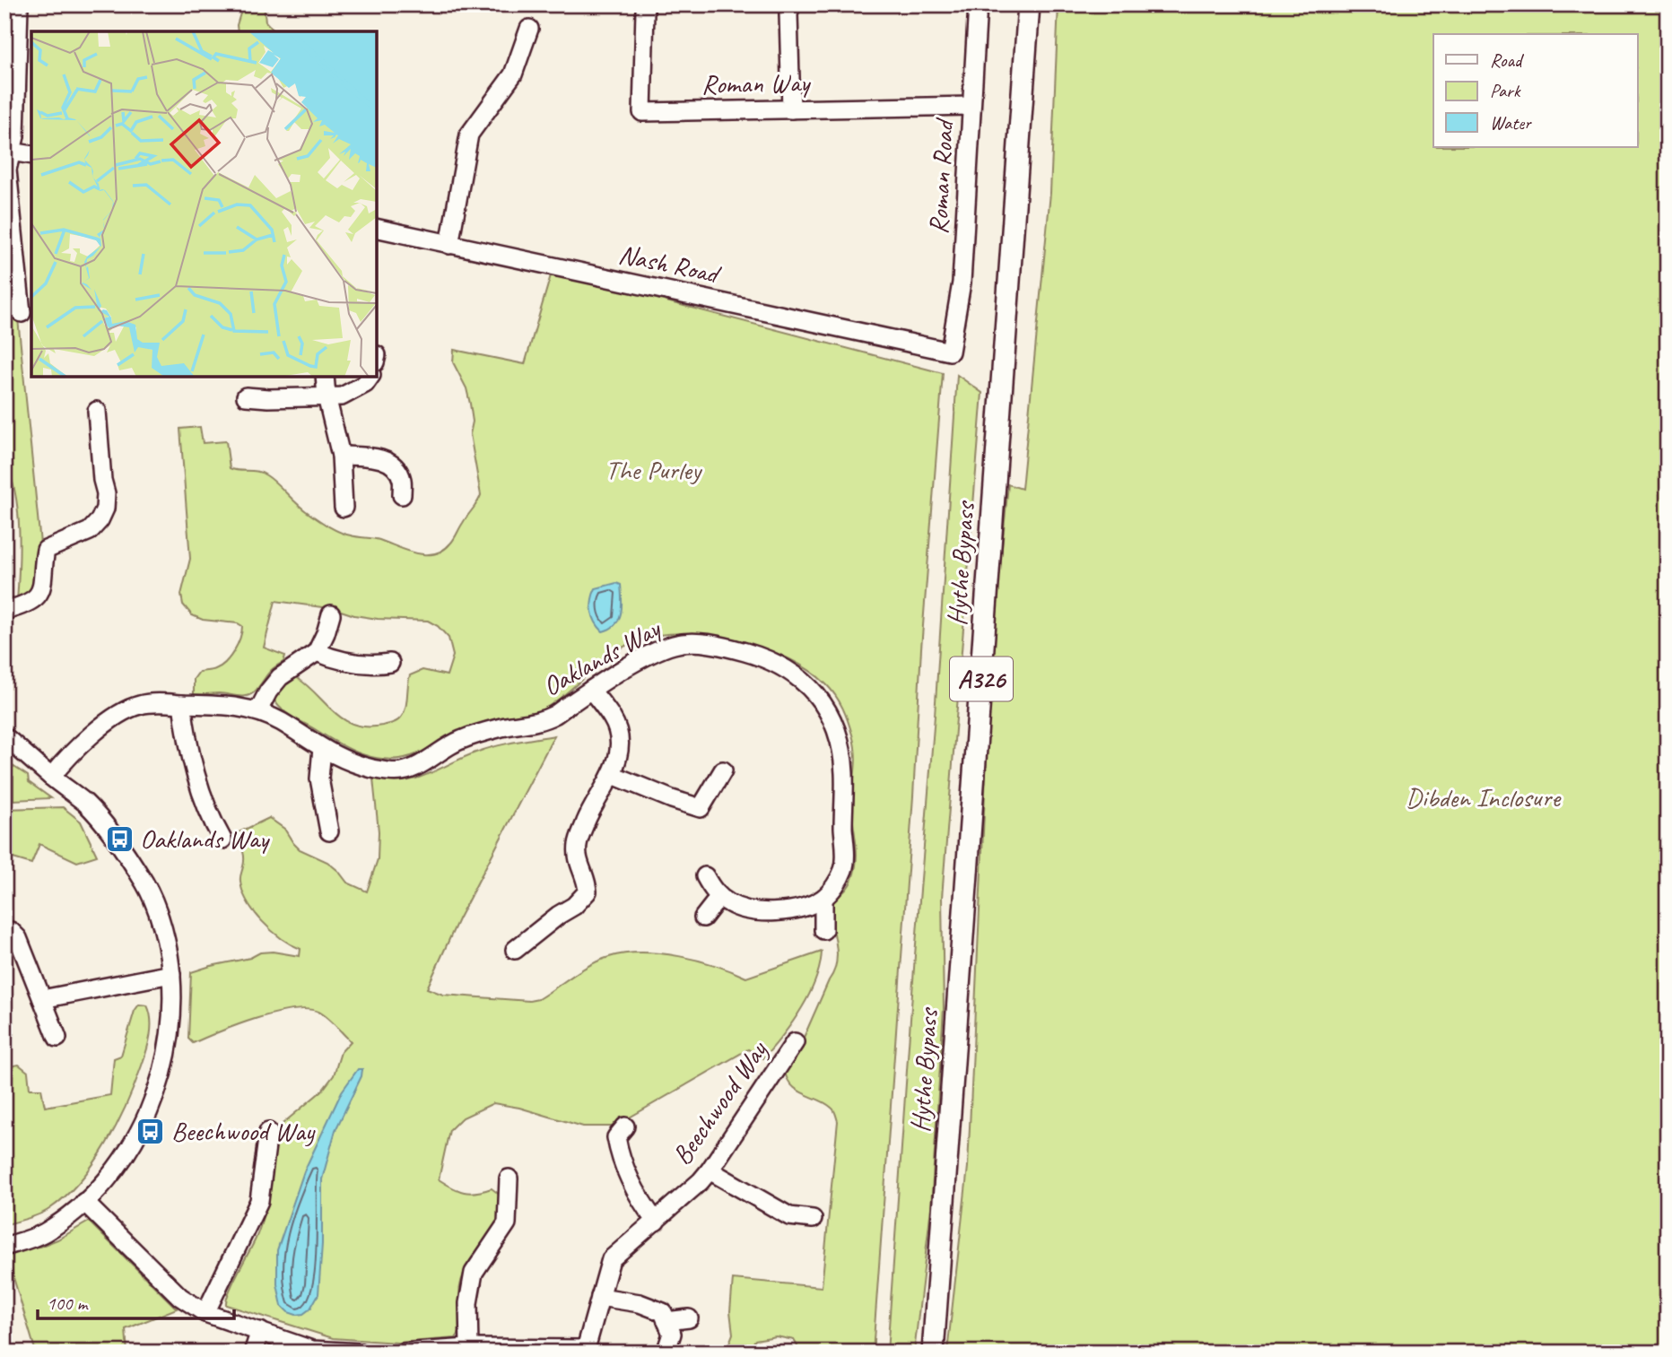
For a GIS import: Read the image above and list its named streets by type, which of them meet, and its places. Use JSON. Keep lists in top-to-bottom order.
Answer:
{
  "streets": {
    "main road": ["Hythe Bypass", "A326"],
    "street": [
      "Roman Way",
      "Roman Road",
      "Nash Road",
      "Oaklands Way",
      "Beechwood Way"
    ]
  },
  "crossings": [
    ["Roman Way", "Roman Road"],
    ["Roman Road", "Nash Road"]
  ],
  "parks": ["The Purley", "Dibden Inclosure"],
  "places": {
    "bus stop": ["Oaklands Way", "Beechwood Way"]
  },
  "legend": ["Road", "Park", "Water"],
  "scale_bar": "100 m"
}
